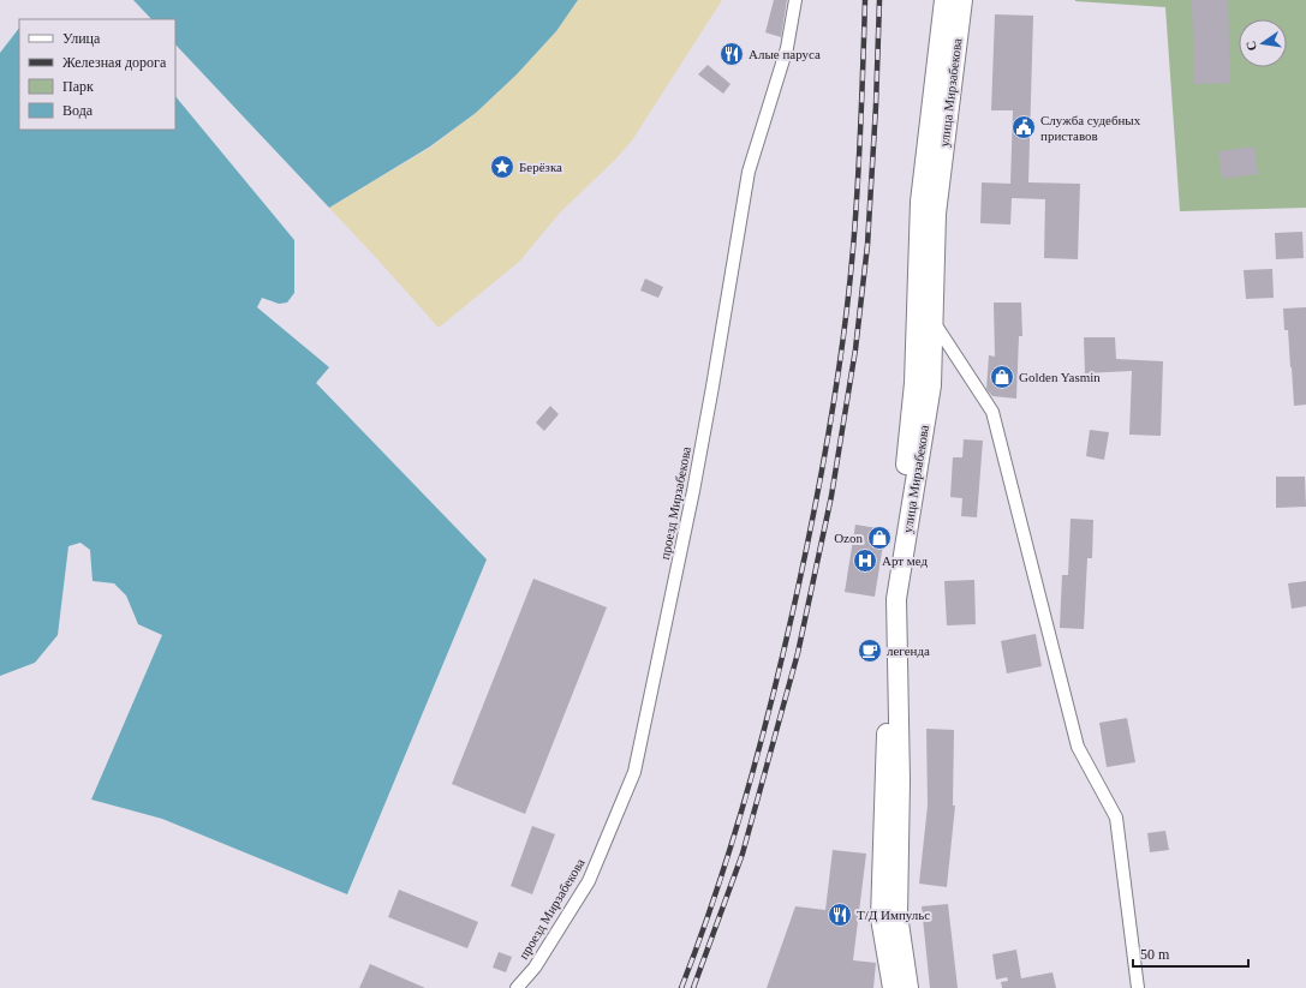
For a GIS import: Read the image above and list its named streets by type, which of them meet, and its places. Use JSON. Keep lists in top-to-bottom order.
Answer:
{
  "streets": {
    "main road": ["улица Мирзабекова"],
    "street": ["проезд Мирзабекова"]
  },
  "places": {
    "restaurant": ["Алые паруса", "Т/Д Импульс"],
    "public building": ["Служба судебных приставов"],
    "place": ["Берёзка"],
    "shop": ["Golden Yasmin", "Ozon"],
    "hospital": ["Арт мед"],
    "cafe": ["легенда"]
  },
  "legend": [
    "Улица",
    "Железная дорога",
    "Парк",
    "Вода"
  ],
  "scale_bar": "50 m",
  "north": "left"
}
